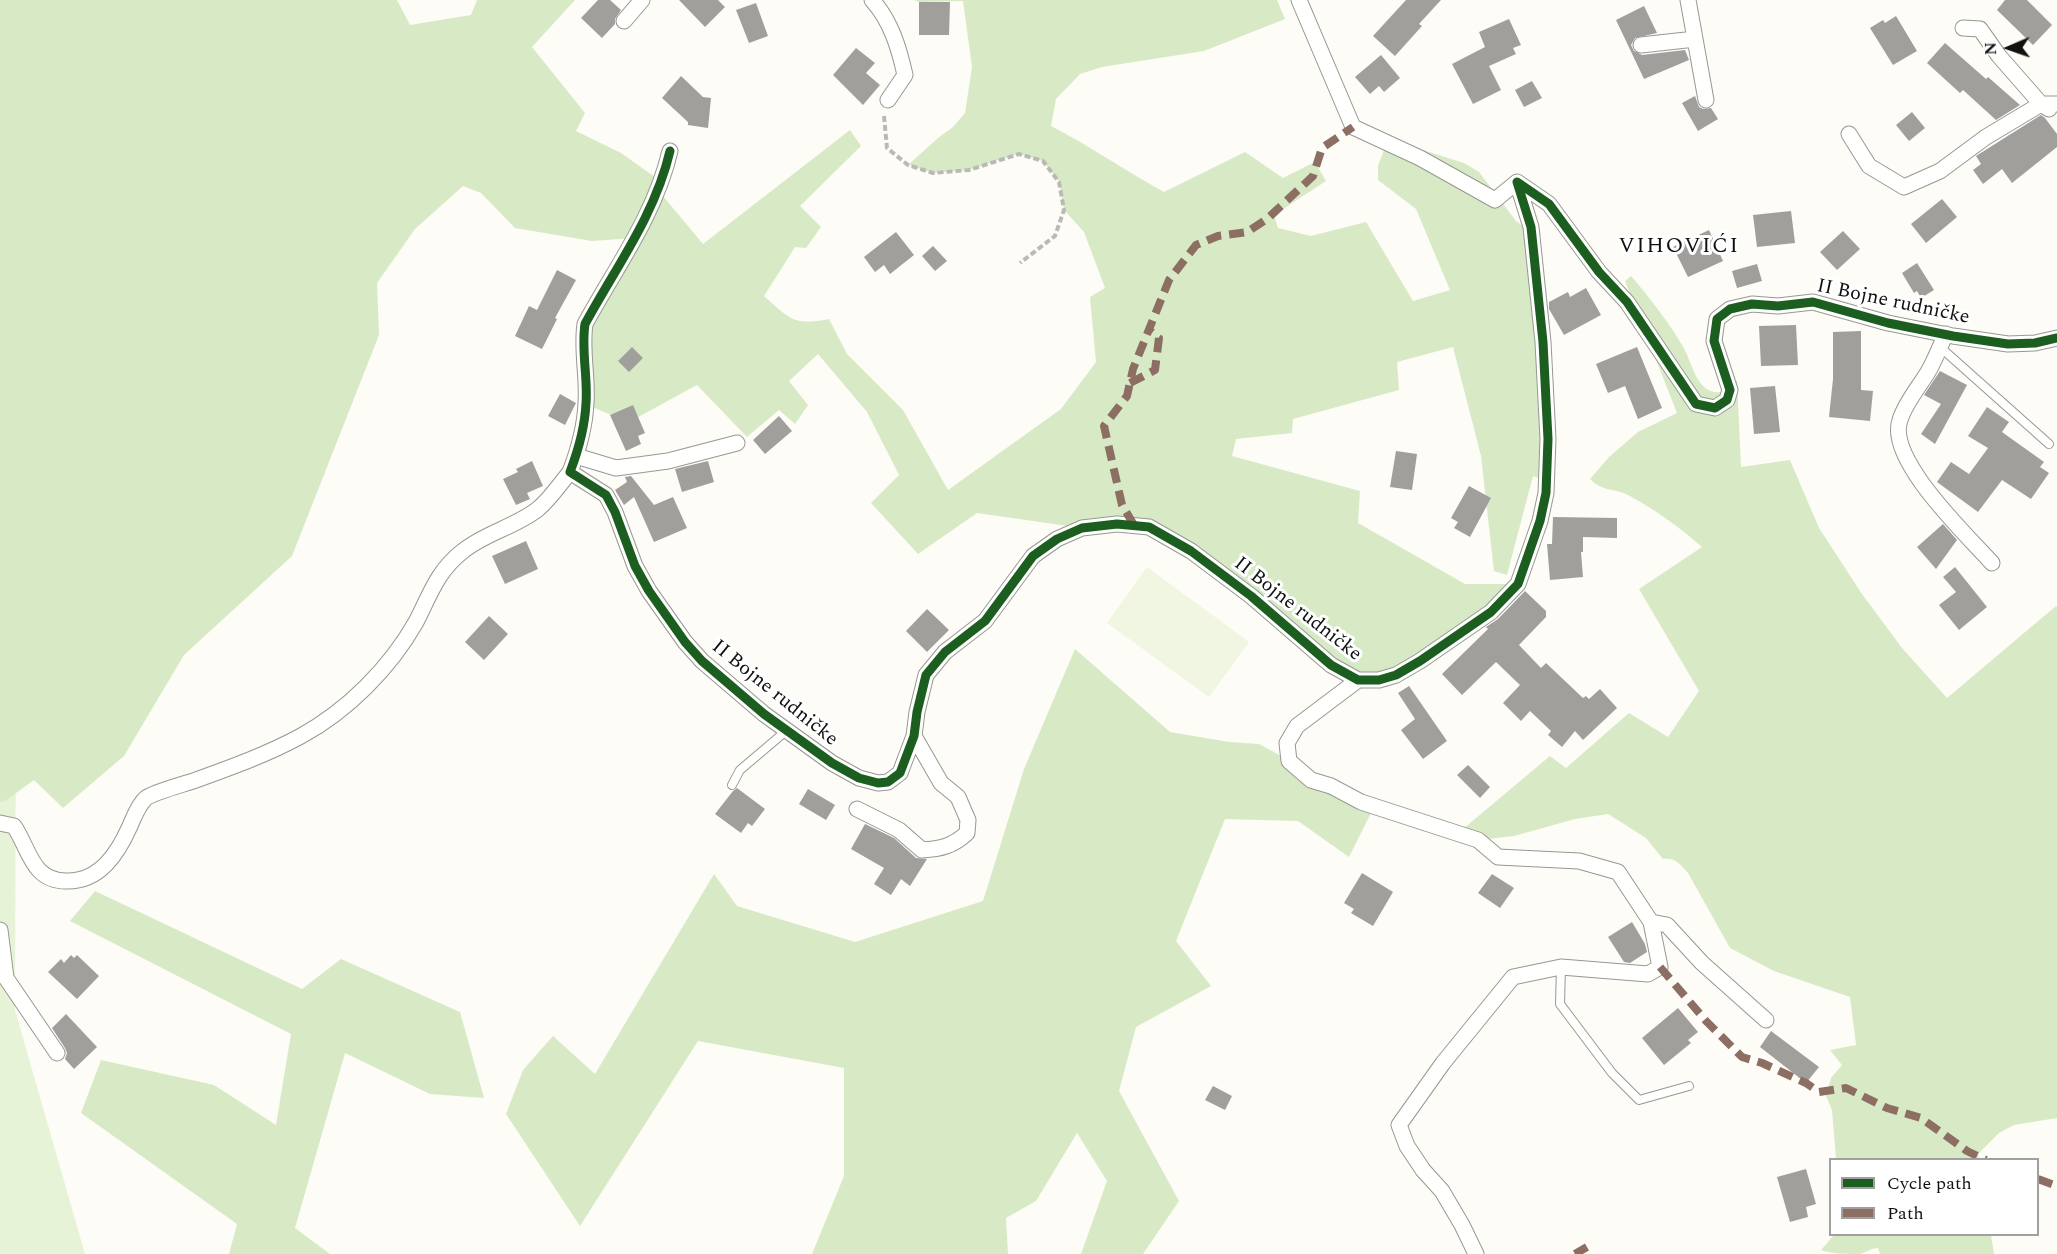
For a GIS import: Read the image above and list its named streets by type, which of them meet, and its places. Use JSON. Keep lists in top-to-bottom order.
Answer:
{
  "streets": {
    "street": ["II Bojne rudničke"]
  },
  "districts": ["VIHOVIĆI"],
  "legend": ["Cycle path", "Path"],
  "north": "left"
}
